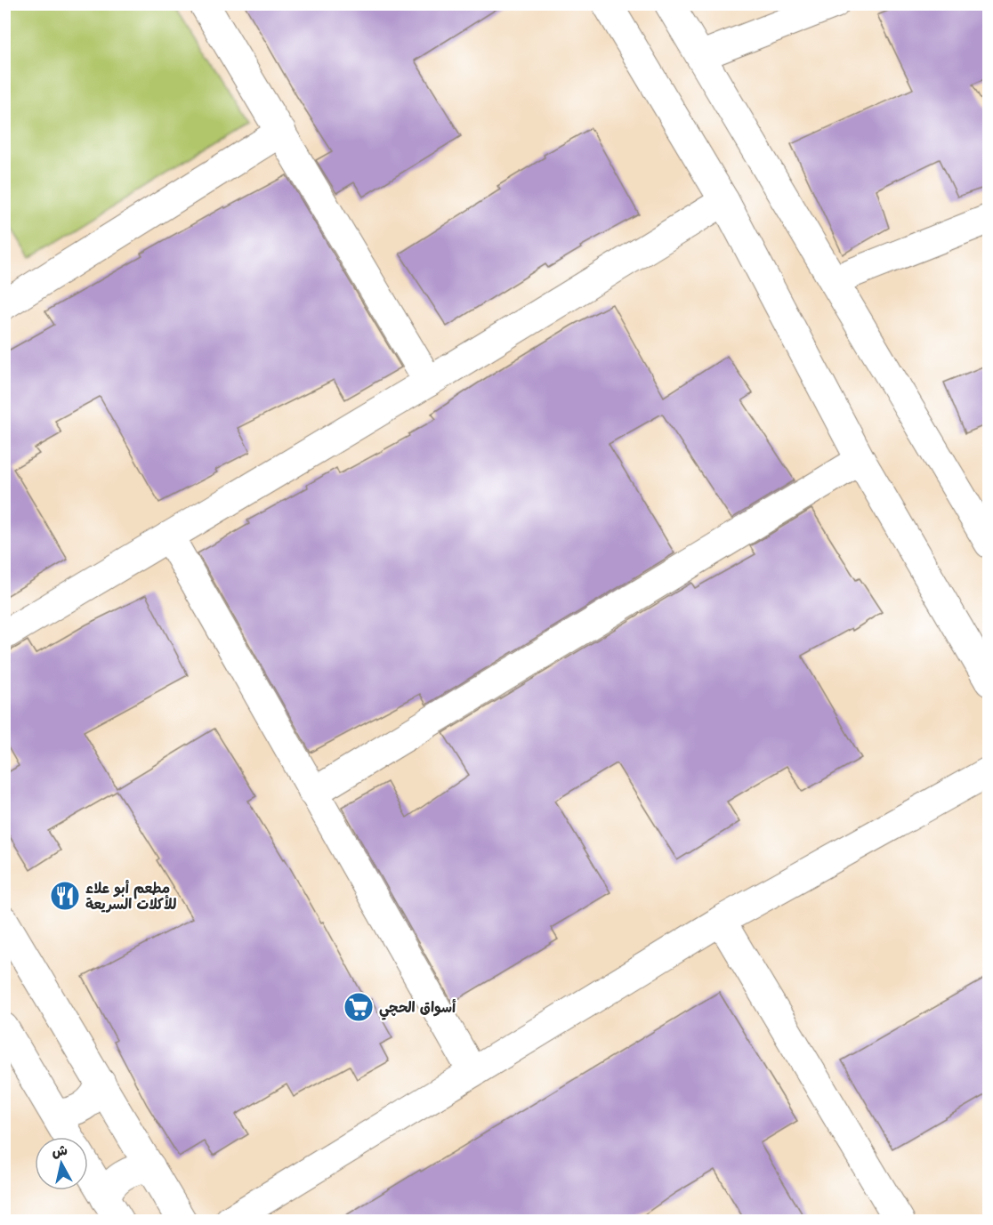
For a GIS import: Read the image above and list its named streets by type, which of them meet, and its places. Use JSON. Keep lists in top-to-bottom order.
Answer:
{
  "places": {
    "restaurant": ["مطعم أبو علاء للأكلات السريعة"],
    "supermarket": ["أسواق الحچي"]
  },
  "north": "top"
}
